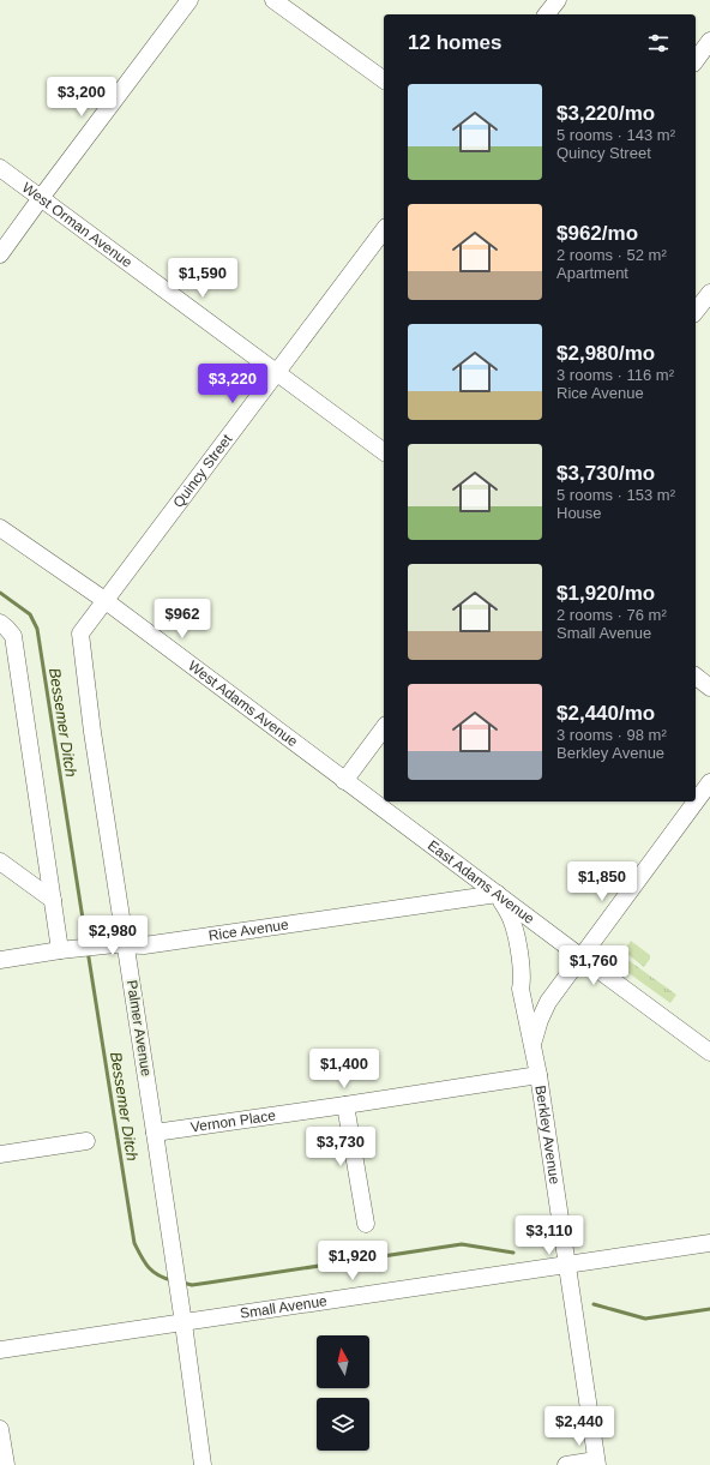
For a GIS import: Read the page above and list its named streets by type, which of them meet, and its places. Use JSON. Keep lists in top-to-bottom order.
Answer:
{
  "streets": {
    "street": [
      "West Orman Avenue",
      "Quincy Street",
      "West Adams Avenue",
      "East Adams Avenue",
      "Rice Avenue",
      "Palmer Avenue",
      "Vernon Place",
      "Berkley Avenue",
      "Small Avenue"
    ]
  },
  "crossings": [
    ["West Orman Avenue", "Quincy Street"],
    ["Quincy Street", "West Adams Avenue"],
    ["Quincy Street", "Palmer Avenue"],
    ["West Adams Avenue", "East Adams Avenue"],
    ["West Adams Avenue", "Palmer Avenue"],
    ["East Adams Avenue", "Rice Avenue"],
    ["East Adams Avenue", "Berkley Avenue"],
    ["Rice Avenue", "Palmer Avenue"],
    ["Rice Avenue", "Berkley Avenue"],
    ["Palmer Avenue", "Vernon Place"],
    ["Palmer Avenue", "Small Avenue"],
    ["Vernon Place", "Berkley Avenue"],
    ["Berkley Avenue", "Small Avenue"]
  ],
  "water": ["Bessemer Ditch"],
  "north": "top",
  "page": {
    "heading": "12 homes",
    "list": [
      {
        "name": "$3,220/mo",
        "note": "5 rooms · 143 m² · Quincy Street"
      },
      {
        "name": "$962/mo",
        "note": "2 rooms · 52 m² · Apartment"
      },
      {
        "name": "$2,980/mo",
        "note": "3 rooms · 116 m² · Rice Avenue"
      },
      {
        "name": "$3,730/mo",
        "note": "5 rooms · 153 m² · House"
      },
      {
        "name": "$1,920/mo",
        "note": "2 rooms · 76 m² · Small Avenue"
      },
      {
        "name": "$2,440/mo",
        "note": "3 rooms · 98 m² · Berkley Avenue"
      }
    ],
    "price": [
      "$3,200",
      "$1,590",
      "$3,220",
      "$962",
      "$1,850",
      "$2,980",
      "$1,760",
      "$1,400",
      "$3,730",
      "$3,110",
      "$1,920",
      "$2,440"
    ]
  }
}
